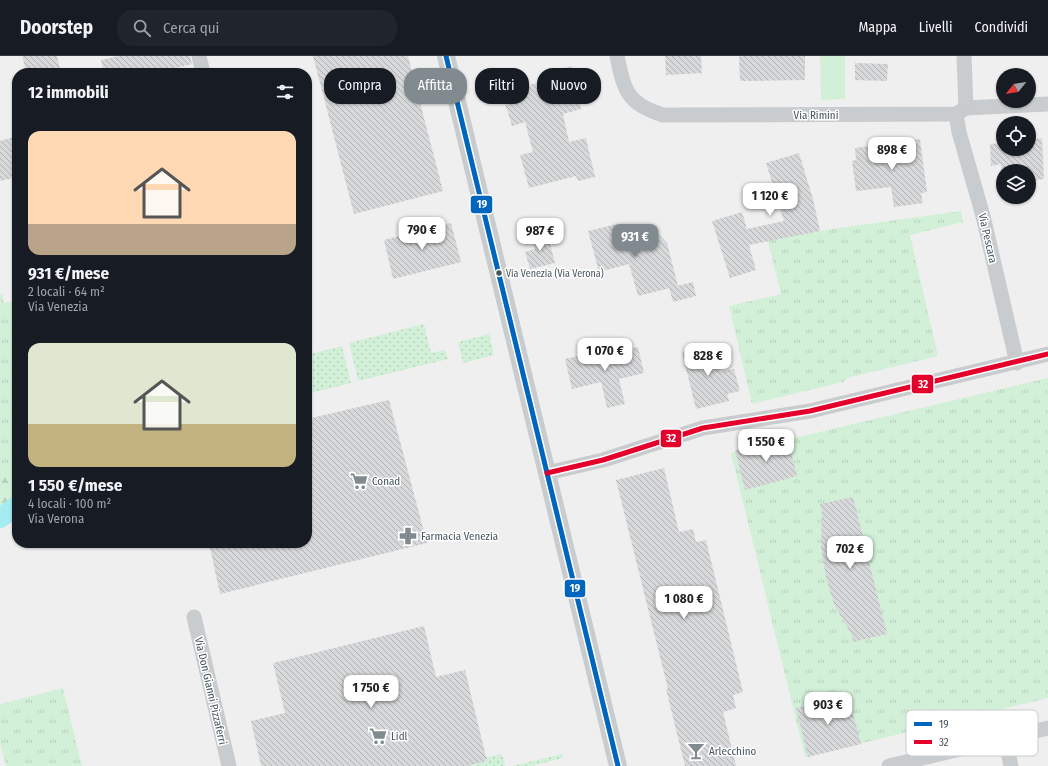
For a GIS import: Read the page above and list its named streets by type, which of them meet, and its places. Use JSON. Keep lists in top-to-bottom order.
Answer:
{
  "streets": {
    "street": ["Via Rimini", "Via Pescara", "Via Don Gianni Pizzaferri"]
  },
  "crossings": [
    ["Via Rimini", "Via Pescara"]
  ],
  "places": {
    "other": ["Via Venezia (Via Verona)"],
    "supermarket": ["Conad", "Lidl"],
    "pharmacy": ["Farmacia Venezia"],
    "bar": ["Arlecchino"]
  },
  "lines": ["transit line 19", "transit line 32"],
  "legend": ["19", "32"],
  "north": "bottom left",
  "page": {
    "header": "Doorstep",
    "search": "Cerca qui",
    "nav": ["Mappa", "Livelli", "Condividi"],
    "chip": [
      "Compra",
      "Affitta",
      "Filtri",
      "Nuovo"
    ],
    "heading": "12 immobili",
    "list": [
      {
        "name": "931 €/mese",
        "note": "2 locali · 64 m² · Via Venezia"
      },
      {
        "name": "1 550 €/mese",
        "note": "4 locali · 100 m² · Via Verona"
      }
    ],
    "price": [
      "898 €",
      "1 120 €",
      "790 €",
      "987 €",
      "931 €",
      "1 070 €",
      "828 €",
      "1 550 €",
      "702 €",
      "1 080 €",
      "1 750 €",
      "903 €"
    ]
  }
}
